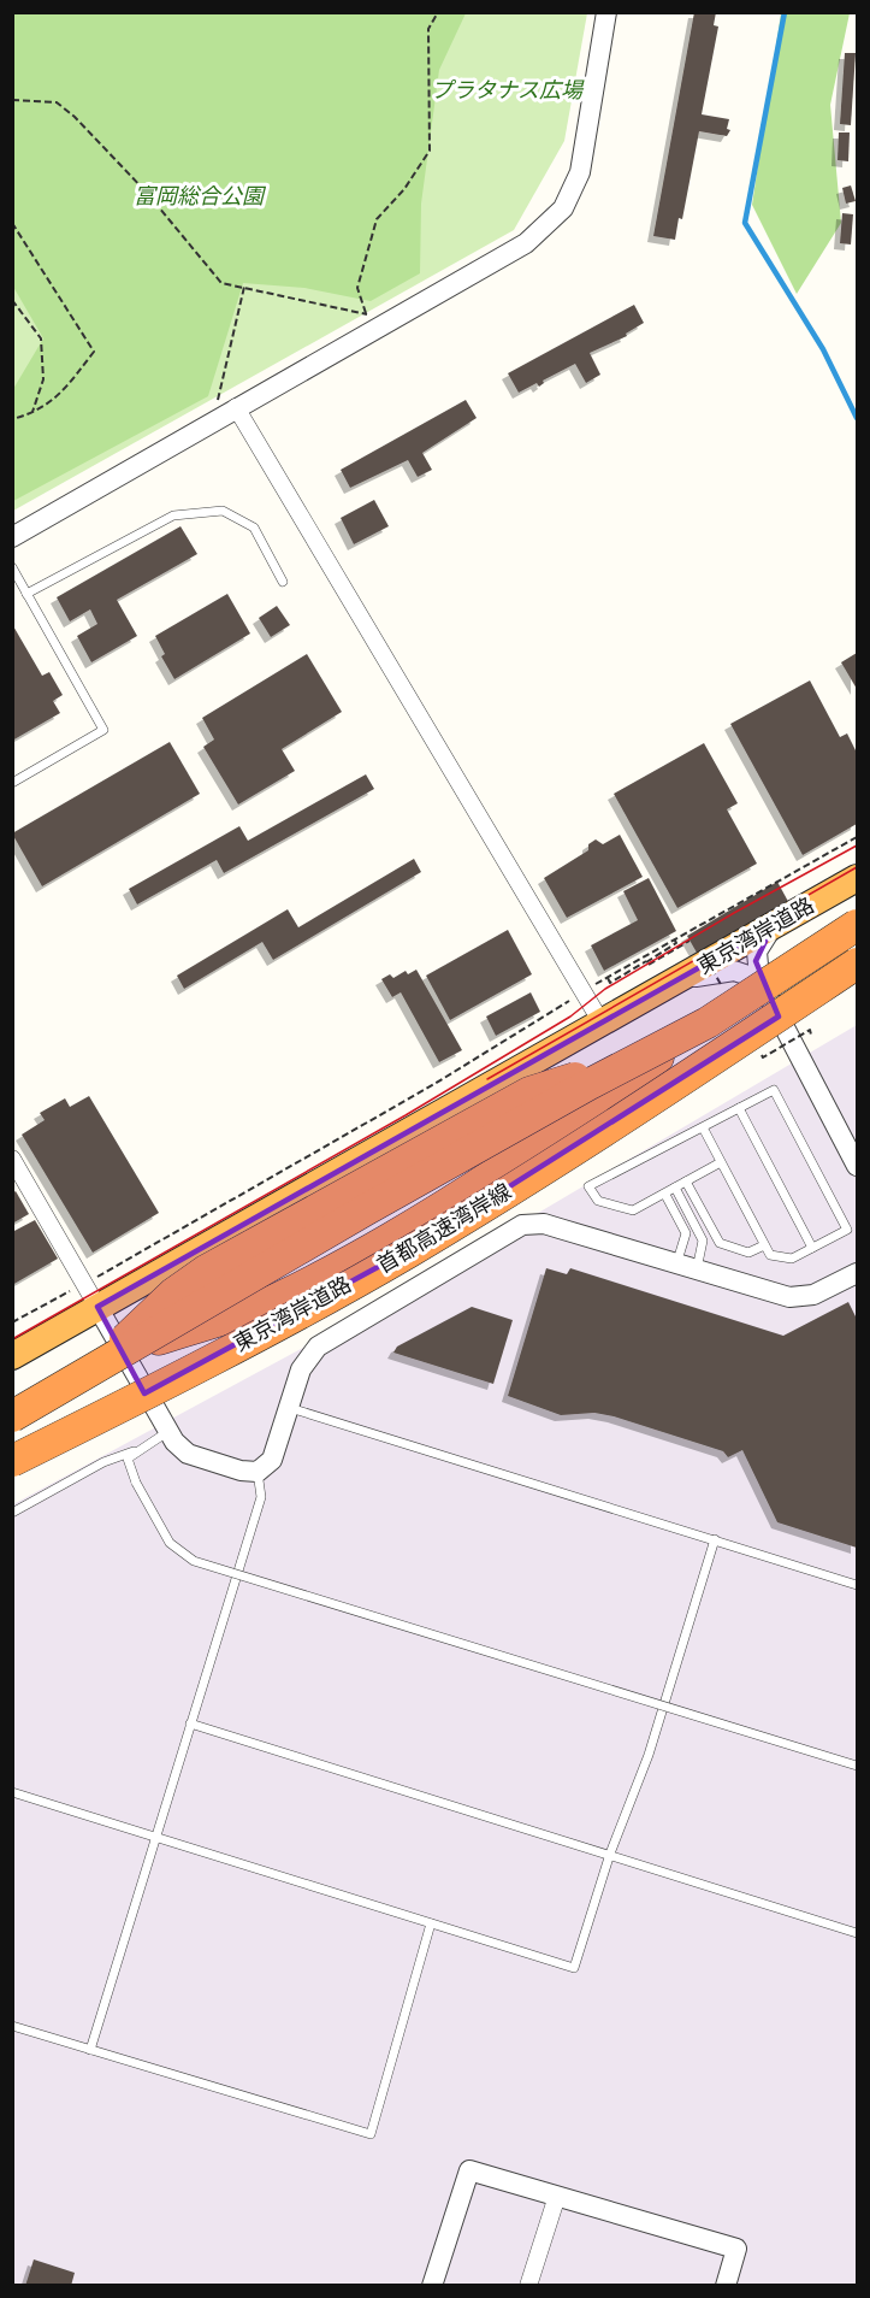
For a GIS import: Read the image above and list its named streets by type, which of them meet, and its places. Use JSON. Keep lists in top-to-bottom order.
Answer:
{
  "streets": {
    "highway": ["東京湾岸道路", "首都高速湾岸線"]
  },
  "crossings": [
    ["東京湾岸道路", "首都高速湾岸線"]
  ],
  "parks": ["プラタナス広場", "富岡総合公園"]
}
